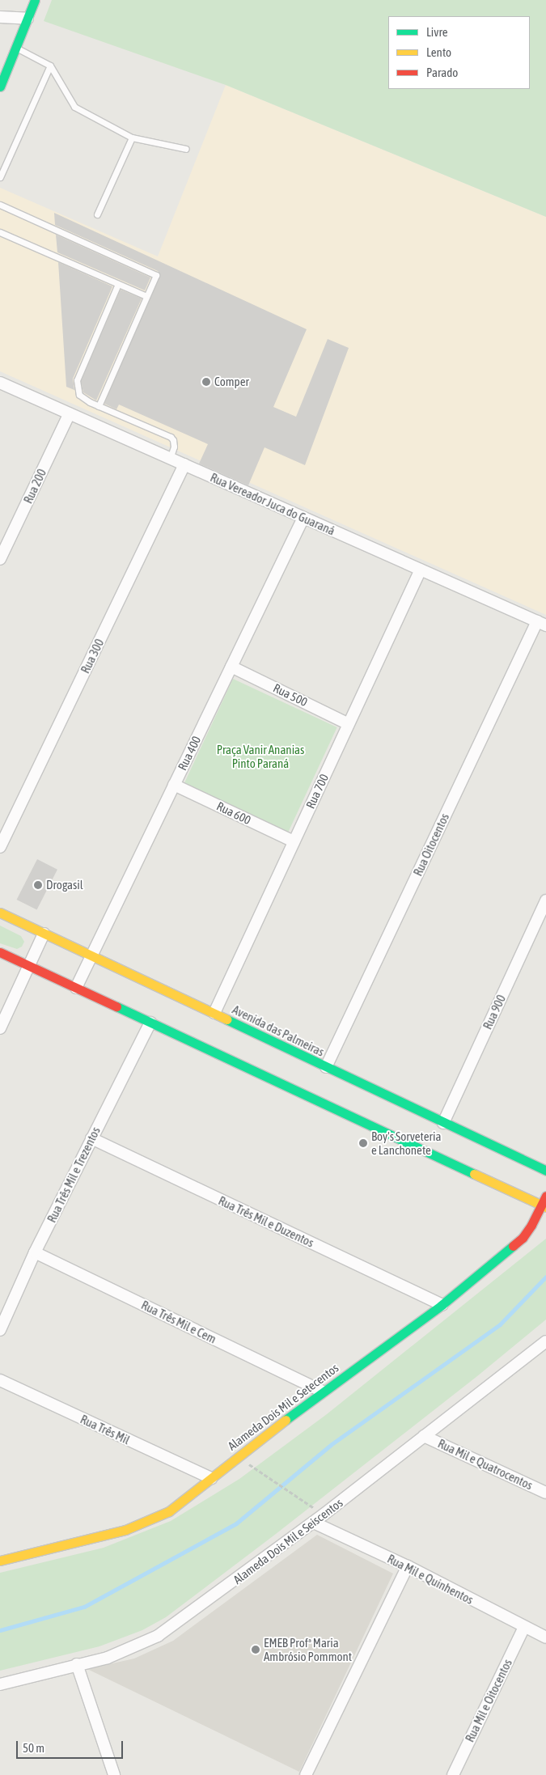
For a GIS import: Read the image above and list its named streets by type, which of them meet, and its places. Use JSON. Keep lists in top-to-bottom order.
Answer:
{
  "streets": {
    "street": [
      "Rua 200",
      "Rua Vereador Juca do Guaraná",
      "Rua 300",
      "Rua 500",
      "Rua 400",
      "Rua 700",
      "Rua 600",
      "Rua Oitocentos",
      "Rua 900",
      "Avenida das Palmeiras",
      "Rua Três Mil e Trezentos",
      "Rua Três Mil e Duzentos",
      "Rua Três Mil e Cem",
      "Alameda Dois Mil e Setecentos",
      "Rua Três Mil",
      "Rua Mil e Quatrocentos",
      "Alameda Dois Mil e Seiscentos",
      "Rua Mil e Quinhentos",
      "Rua Mil e Oitocentos"
    ]
  },
  "crossings": [
    ["Rua 200", "Rua Vereador Juca do Guaraná"],
    ["Rua Vereador Juca do Guaraná", "Rua 300"],
    ["Rua Vereador Juca do Guaraná", "Rua 400"],
    ["Rua Vereador Juca do Guaraná", "Rua 700"],
    ["Rua Vereador Juca do Guaraná", "Rua Oitocentos"],
    ["Rua 500", "Rua 400"],
    ["Rua 500", "Rua 700"],
    ["Rua 400", "Rua 600"],
    ["Rua 400", "Avenida das Palmeiras"],
    ["Rua 700", "Rua 600"],
    ["Rua 700", "Avenida das Palmeiras"],
    ["Rua Oitocentos", "Avenida das Palmeiras"],
    ["Rua 900", "Avenida das Palmeiras"],
    ["Rua Três Mil e Trezentos", "Rua Três Mil e Duzentos"],
    ["Rua Três Mil e Trezentos", "Rua Três Mil e Cem"],
    ["Rua Três Mil e Duzentos", "Alameda Dois Mil e Setecentos"],
    ["Rua Três Mil e Cem", "Alameda Dois Mil e Setecentos"],
    ["Alameda Dois Mil e Setecentos", "Rua Três Mil"],
    ["Rua Mil e Quatrocentos", "Alameda Dois Mil e Seiscentos"],
    ["Alameda Dois Mil e Seiscentos", "Rua Mil e Quinhentos"],
    ["Rua Mil e Quinhentos", "Rua Mil e Oitocentos"]
  ],
  "parks": ["Praça Vanir Ananias Pinto Paraná"],
  "places": [
    "Comper",
    "Drogasil",
    "Boy's Sorveteria e Lanchonete",
    "EMEB Profª Maria Ambrósio Pommont"
  ],
  "legend": ["Livre", "Lento", "Parado"],
  "scale_bar": "50 m"
}
